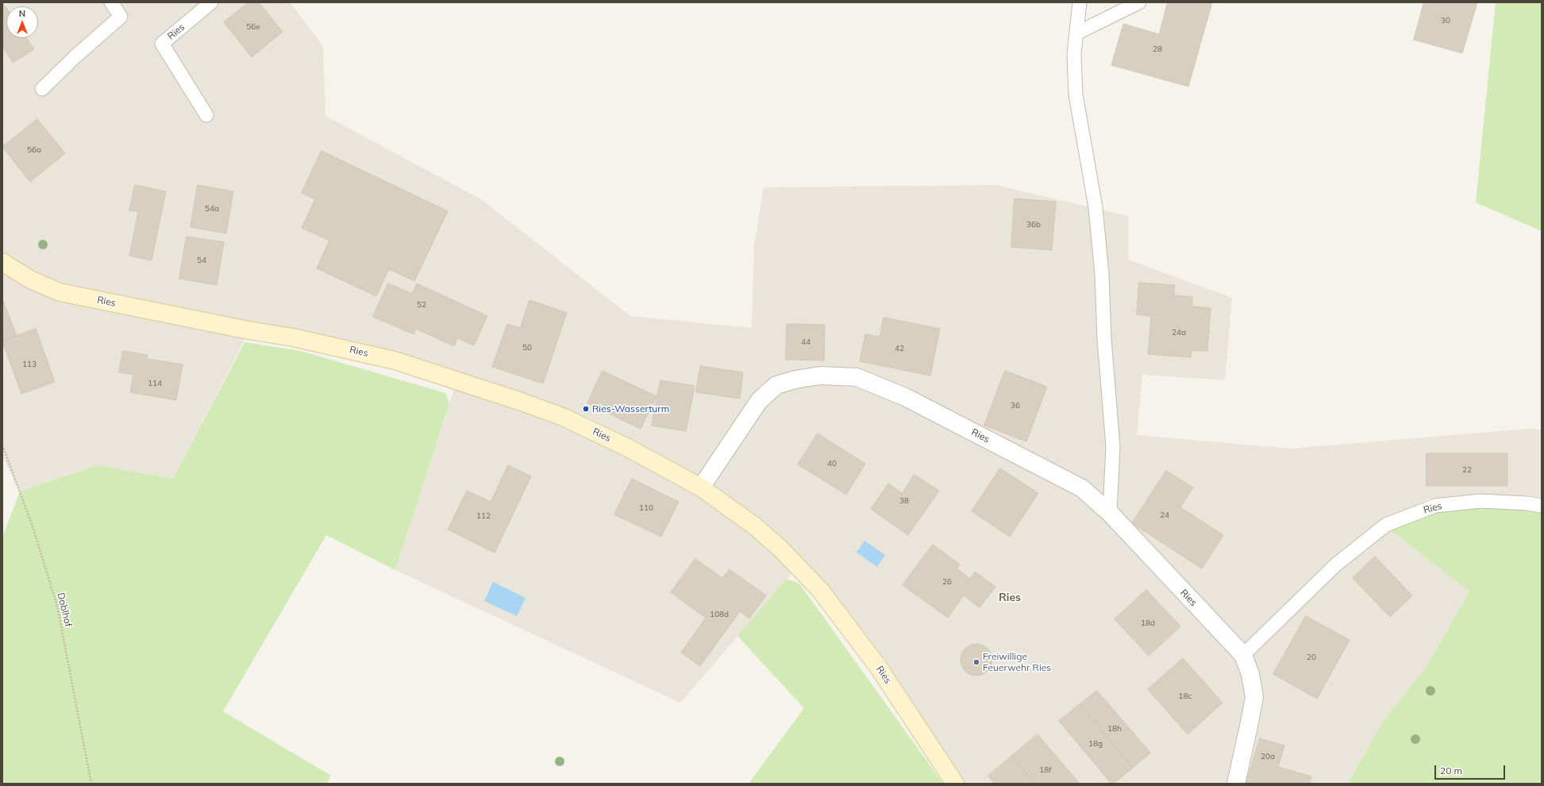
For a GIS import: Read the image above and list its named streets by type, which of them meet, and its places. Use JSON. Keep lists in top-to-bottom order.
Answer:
{
  "streets": {
    "street": ["Ries"],
    "path": ["Doblhof"]
  },
  "districts": ["Ries"],
  "places": ["Ries-Wasserturm", "Freiwillige Feuerwehr Ries"],
  "house_numbers": [
    "30",
    "56e",
    "28",
    "56a",
    "54a",
    "36b",
    "54",
    "52",
    "24a",
    "44",
    "50",
    "42",
    "113",
    "114",
    "36",
    "40",
    "22",
    "38",
    "110",
    "24",
    "112",
    "26",
    "108d",
    "18d",
    "20",
    "18c",
    "18h",
    "18g",
    "20a",
    "18f"
  ],
  "scale_bar": "20 m",
  "north": "top"
}
